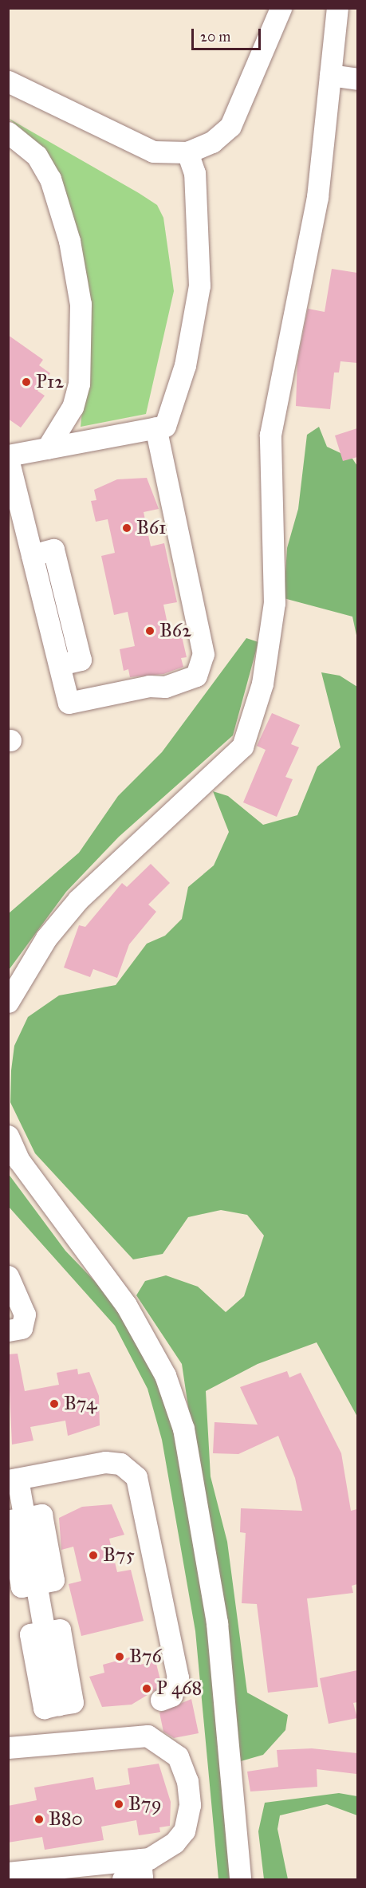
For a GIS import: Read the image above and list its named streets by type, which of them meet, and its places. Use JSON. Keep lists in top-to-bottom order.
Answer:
{
  "places": [
    "P12",
    "B61",
    "B62",
    "B74",
    "B75",
    "B76",
    "P 468",
    "B79",
    "B80"
  ],
  "scale_bar": "20 m"
}
